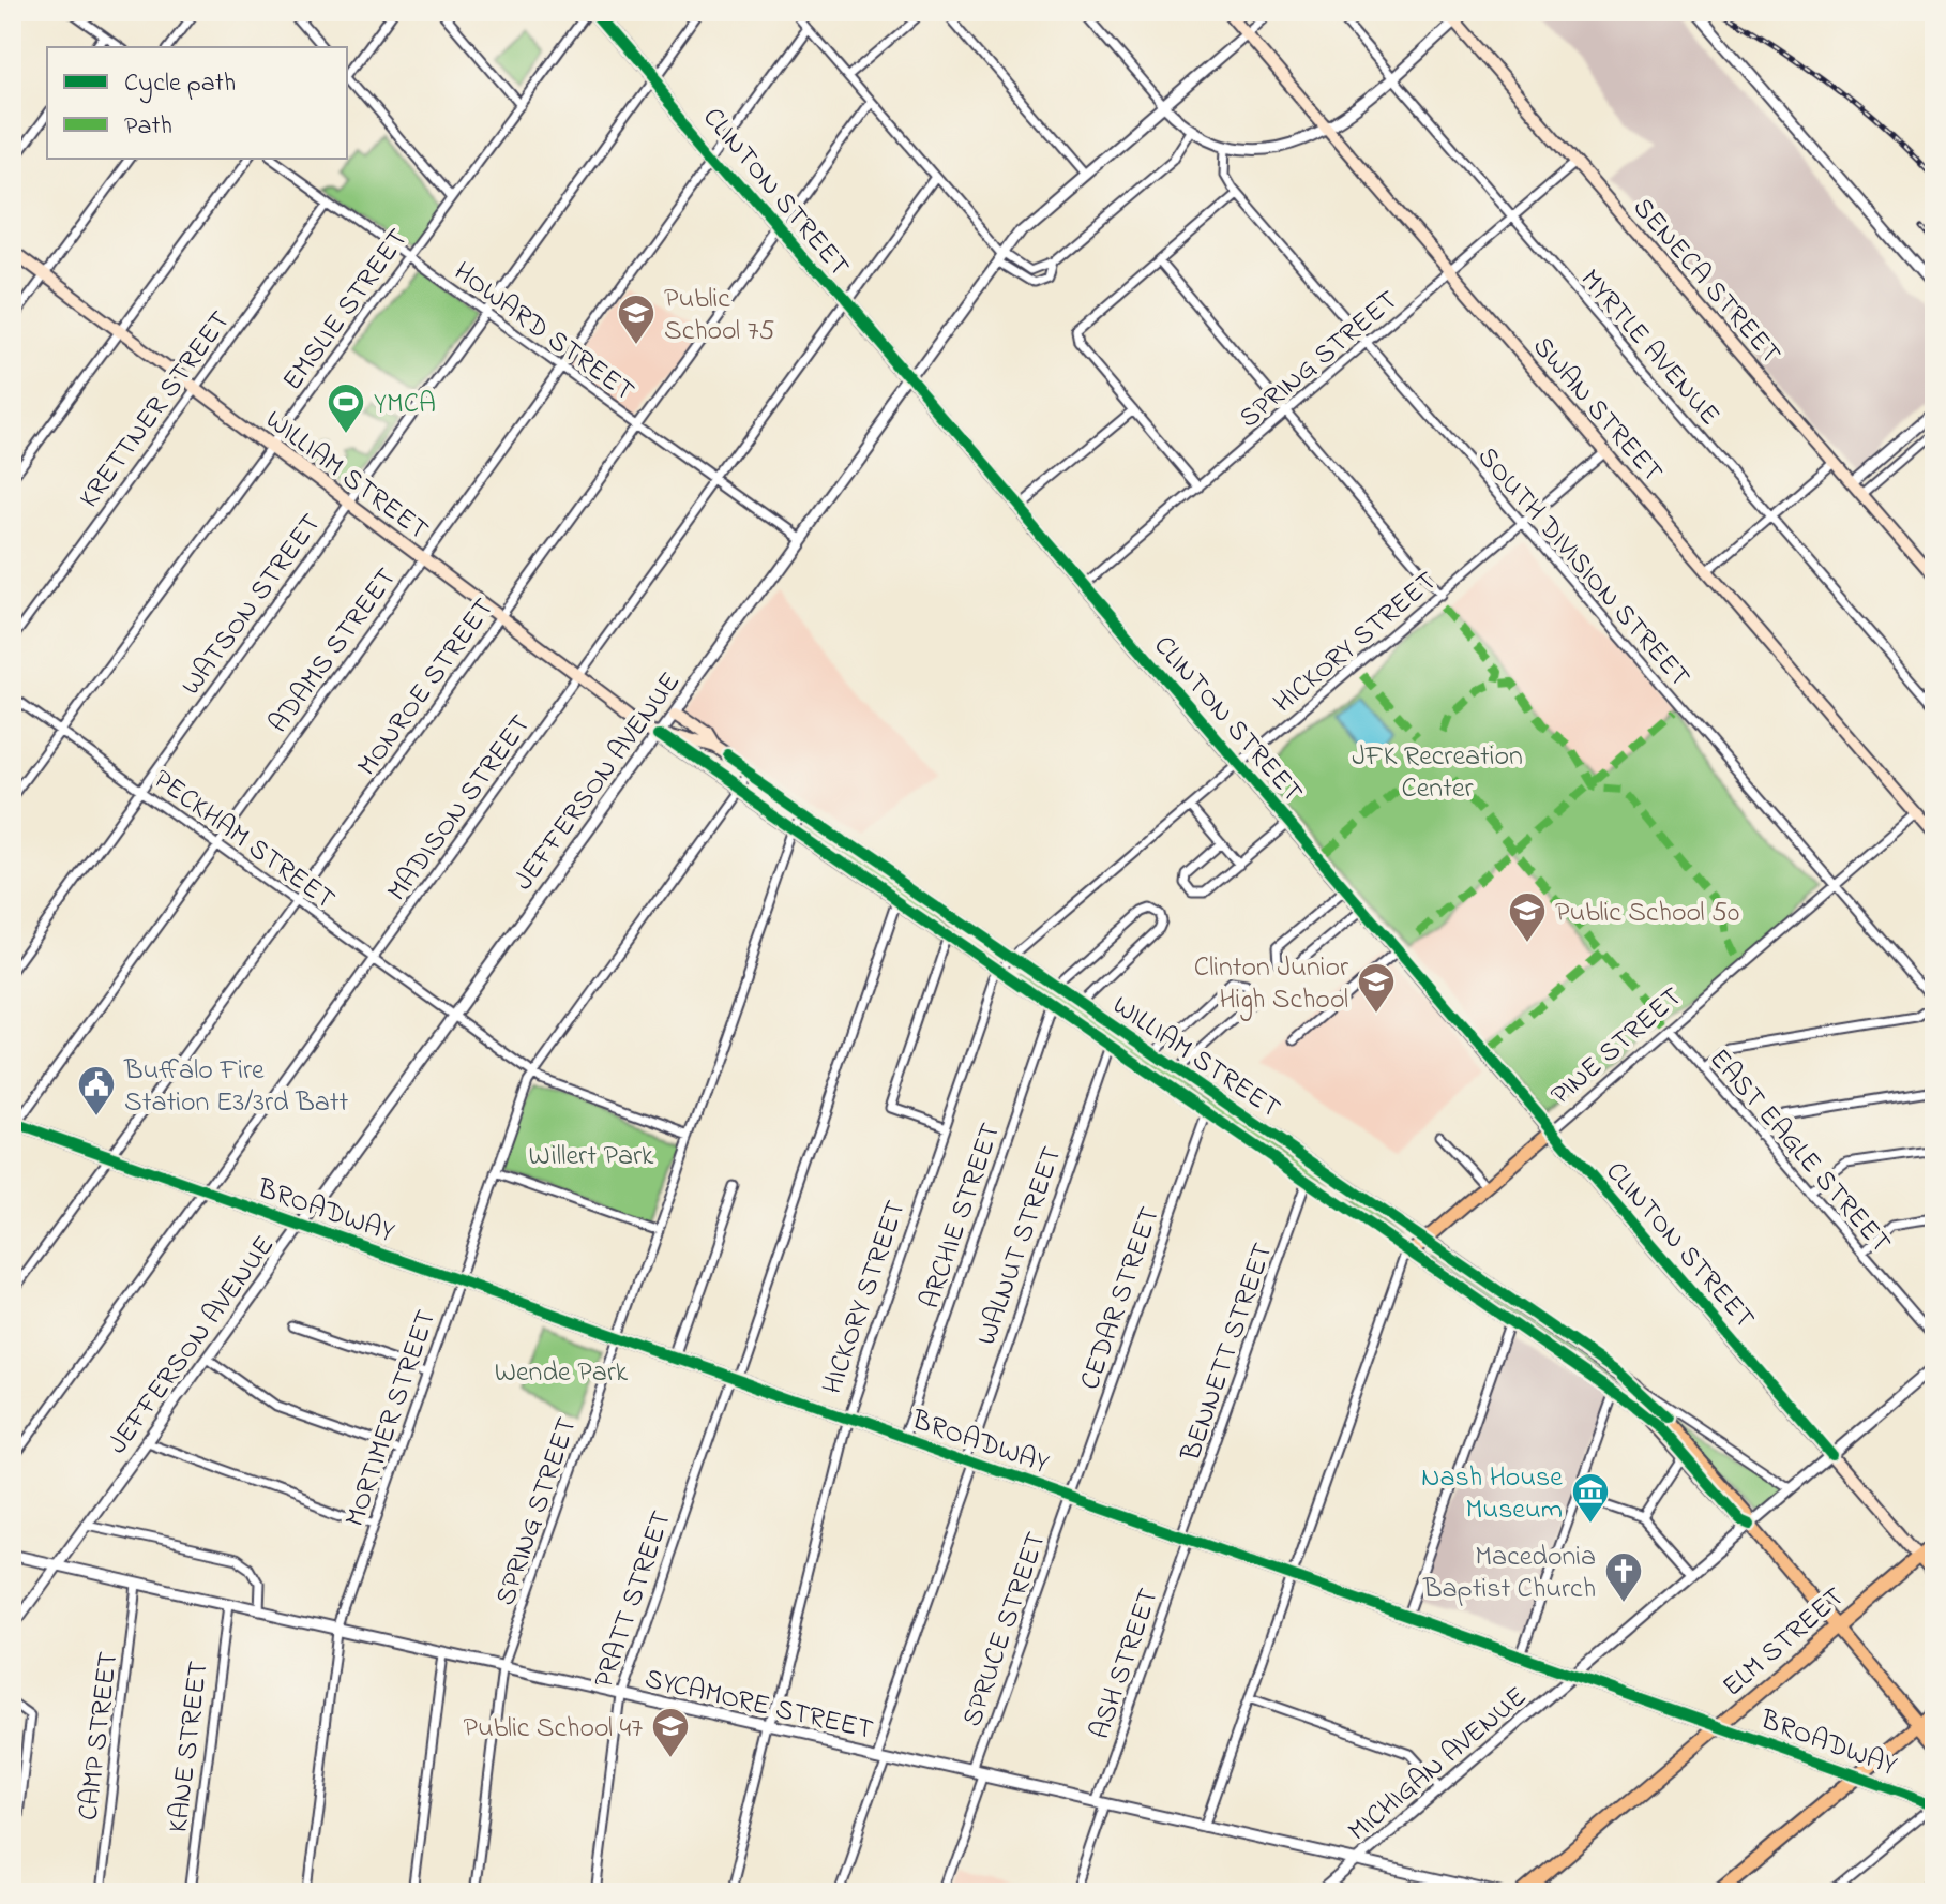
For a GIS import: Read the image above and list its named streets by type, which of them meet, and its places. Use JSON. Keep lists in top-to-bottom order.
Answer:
{
  "streets": {
    "highway": ["ELM STREET"],
    "main road": [
      "CLINTON STREET",
      "SENECA STREET",
      "SWAN STREET",
      "WILLIAM STREET",
      "PINE STREET",
      "BROADWAY"
    ],
    "street": [
      "EMSLIE STREET",
      "HOWARD STREET",
      "MYRTLE AVENUE",
      "SPRING STREET",
      "KRETTNER STREET",
      "SOUTH DIVISION STREET",
      "WATSON STREET",
      "HICKORY STREET",
      "ADAMS STREET",
      "MONROE STREET",
      "JEFFERSON AVENUE",
      "MADISON STREET",
      "PECKHAM STREET",
      "EAST EAGLE STREET",
      "ARCHIE STREET",
      "WALNUT STREET",
      "CEDAR STREET",
      "BENNETT STREET",
      "MORTIMER STREET",
      "PRATT STREET",
      "SPRUCE STREET",
      "ASH STREET",
      "SYCAMORE STREET",
      "CAMP STREET",
      "KANE STREET",
      "MICHIGAN AVENUE"
    ]
  },
  "crossings": [
    ["CLINTON STREET", "EMSLIE STREET"],
    ["CLINTON STREET", "SPRING STREET"],
    ["CLINTON STREET", "WATSON STREET"],
    ["CLINTON STREET", "HICKORY STREET"],
    ["CLINTON STREET", "ADAMS STREET"],
    ["CLINTON STREET", "MONROE STREET"],
    ["CLINTON STREET", "JEFFERSON AVENUE"],
    ["CLINTON STREET", "MADISON STREET"],
    ["CLINTON STREET", "PINE STREET"],
    ["CLINTON STREET", "ELM STREET"],
    ["CLINTON STREET", "MICHIGAN AVENUE"],
    ["SENECA STREET", "SPRING STREET"],
    ["EMSLIE STREET", "HOWARD STREET"],
    ["EMSLIE STREET", "WILLIAM STREET"],
    ["EMSLIE STREET", "PECKHAM STREET"],
    ["HOWARD STREET", "KRETTNER STREET"],
    ["HOWARD STREET", "WATSON STREET"],
    ["HOWARD STREET", "ADAMS STREET"],
    ["HOWARD STREET", "MONROE STREET"],
    ["HOWARD STREET", "JEFFERSON AVENUE"],
    ["HOWARD STREET", "MADISON STREET"],
    ["MYRTLE AVENUE", "SPRING STREET"],
    ["SPRING STREET", "SWAN STREET"],
    ["SPRING STREET", "WILLIAM STREET"],
    ["SPRING STREET", "SOUTH DIVISION STREET"],
    ["SPRING STREET", "PECKHAM STREET"],
    ["SPRING STREET", "BROADWAY"],
    ["SPRING STREET", "SYCAMORE STREET"],
    ["KRETTNER STREET", "WILLIAM STREET"],
    ["SWAN STREET", "HICKORY STREET"],
    ["SWAN STREET", "JEFFERSON AVENUE"],
    ["SWAN STREET", "PINE STREET"],
    ["WILLIAM STREET", "WATSON STREET"],
    ["WILLIAM STREET", "HICKORY STREET"],
    ["WILLIAM STREET", "ADAMS STREET"],
    ["WILLIAM STREET", "MONROE STREET"],
    ["WILLIAM STREET", "JEFFERSON AVENUE"],
    ["WILLIAM STREET", "MADISON STREET"],
    ["WILLIAM STREET", "PINE STREET"],
    ["WILLIAM STREET", "ARCHIE STREET"],
    ["WILLIAM STREET", "WALNUT STREET"],
    ["WILLIAM STREET", "CEDAR STREET"],
    ["WILLIAM STREET", "BENNETT STREET"],
    ["WILLIAM STREET", "MORTIMER STREET"],
    ["WILLIAM STREET", "PRATT STREET"],
    ["WILLIAM STREET", "ELM STREET"],
    ["WILLIAM STREET", "MICHIGAN AVENUE"],
    ["SOUTH DIVISION STREET", "HICKORY STREET"],
    ["SOUTH DIVISION STREET", "PINE STREET"],
    ["WATSON STREET", "PECKHAM STREET"],
    ["HICKORY STREET", "BROADWAY"],
    ["HICKORY STREET", "SYCAMORE STREET"],
    ["ADAMS STREET", "PECKHAM STREET"],
    ["ADAMS STREET", "BROADWAY"],
    ["MONROE STREET", "PECKHAM STREET"],
    ["MONROE STREET", "BROADWAY"],
    ["JEFFERSON AVENUE", "PECKHAM STREET"],
    ["JEFFERSON AVENUE", "BROADWAY"],
    ["JEFFERSON AVENUE", "SYCAMORE STREET"],
    ["MADISON STREET", "PECKHAM STREET"],
    ["MADISON STREET", "BROADWAY"],
    ["PECKHAM STREET", "MORTIMER STREET"],
    ["PINE STREET", "EAST EAGLE STREET"],
    ["PINE STREET", "BROADWAY"],
    ["PINE STREET", "SYCAMORE STREET"],
    ["BROADWAY", "ARCHIE STREET"],
    ["BROADWAY", "WALNUT STREET"],
    ["BROADWAY", "CEDAR STREET"],
    ["BROADWAY", "BENNETT STREET"],
    ["BROADWAY", "MORTIMER STREET"],
    ["BROADWAY", "PRATT STREET"],
    ["BROADWAY", "SPRUCE STREET"],
    ["BROADWAY", "ELM STREET"],
    ["BROADWAY", "ASH STREET"],
    ["BROADWAY", "MICHIGAN AVENUE"],
    ["WALNUT STREET", "SYCAMORE STREET"],
    ["CEDAR STREET", "SPRUCE STREET"],
    ["BENNETT STREET", "ASH STREET"],
    ["MORTIMER STREET", "SYCAMORE STREET"],
    ["PRATT STREET", "SYCAMORE STREET"],
    ["SPRUCE STREET", "SYCAMORE STREET"],
    ["ASH STREET", "SYCAMORE STREET"],
    ["SYCAMORE STREET", "CAMP STREET"],
    ["SYCAMORE STREET", "KANE STREET"],
    ["SYCAMORE STREET", "MICHIGAN AVENUE"]
  ],
  "parks": ["JFK Recreation Center", "Willert Park", "Wende Park"],
  "places": {
    "school or university": [
      "Public School 75",
      "Public School 50",
      "Clinton Junior High School",
      "Public School 47"
    ],
    "sports": ["YMCA"],
    "public building": ["Buffalo Fire Station E3/3rd Batt"],
    "museum": ["Nash House Museum"],
    "church": ["Macedonia Baptist Church"]
  },
  "legend": ["Cycle path", "Path"]
}
